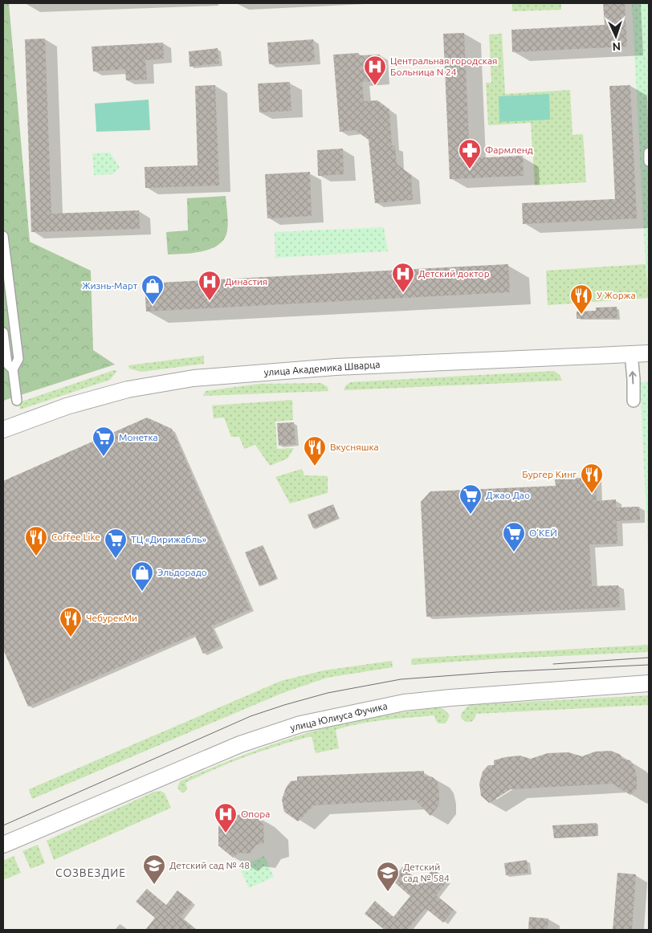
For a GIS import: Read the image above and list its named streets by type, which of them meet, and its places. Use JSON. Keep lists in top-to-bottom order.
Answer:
{
  "streets": {
    "street": ["улица Академика Шварца", "улица Юлиуса Фучика"]
  },
  "districts": ["СОЗВЕЗДИЕ"],
  "places": {
    "hospital": [
      "Центральная городская Больница N 24",
      "Детский доктор",
      "Династия",
      "Опора"
    ],
    "pharmacy": ["Фармленд"],
    "shop": ["Жизнь-Март", "Эльдорадо"],
    "restaurant": [
      "У Жоржа",
      "Вкусняшка",
      "Бургер Кинг",
      "Coffee Like",
      "ЧебурекМи"
    ],
    "supermarket": [
      "Монетка",
      "Джао Дао",
      "О’КЕЙ",
      "ТЦ «Дирижабль»"
    ],
    "school or university": ["Детский сад № 48", "Детский сад № 584"]
  },
  "north": "bottom"
}
